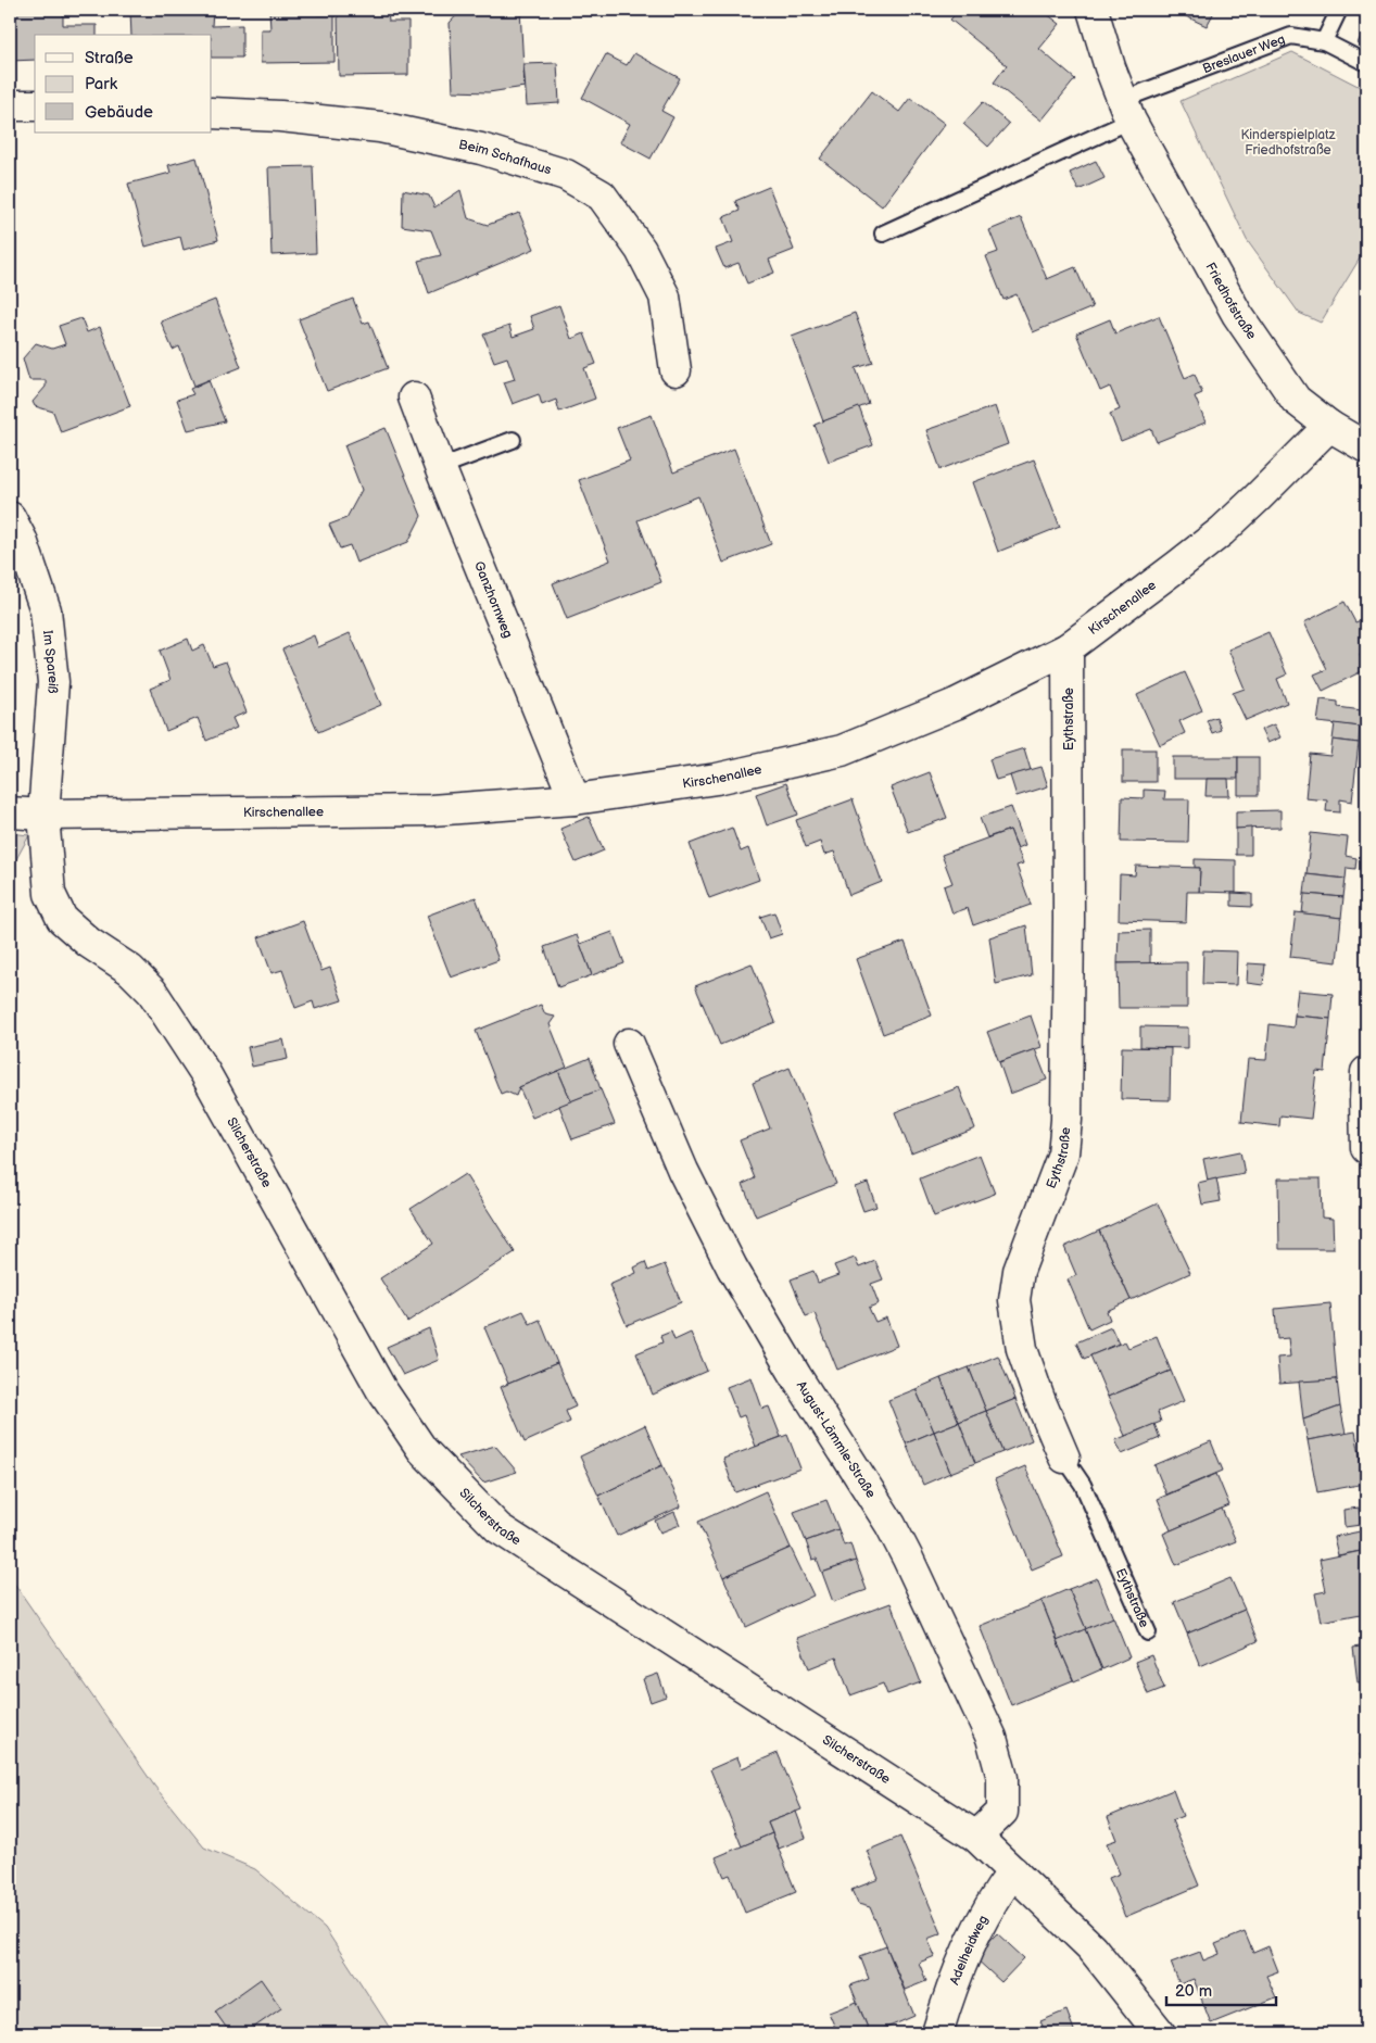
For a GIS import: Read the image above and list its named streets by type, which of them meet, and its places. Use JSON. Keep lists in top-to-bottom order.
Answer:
{
  "streets": {
    "street": [
      "Beim Schafhaus",
      "Friedhofstraße",
      "Ganzhornweg",
      "Kirschenallee",
      "Im Spareiß",
      "Eythstraße",
      "Silcherstraße",
      "August-Lämmle-Straße",
      "Adelheidweg"
    ],
    "lane": ["Breslauer Weg"]
  },
  "crossings": [
    ["Breslauer Weg", "Friedhofstraße"],
    ["Friedhofstraße", "Kirschenallee"],
    ["Ganzhornweg", "Kirschenallee"],
    ["Kirschenallee", "Im Spareiß"],
    ["Kirschenallee", "Eythstraße"],
    ["Kirschenallee", "Silcherstraße"],
    ["Im Spareiß", "Silcherstraße"],
    ["Silcherstraße", "August-Lämmle-Straße"],
    ["Silcherstraße", "Adelheidweg"]
  ],
  "parks": ["Kinderspielplatz Friedhofstraße"],
  "legend": ["Straße", "Park", "Gebäude"],
  "scale_bar": "20 m"
}
